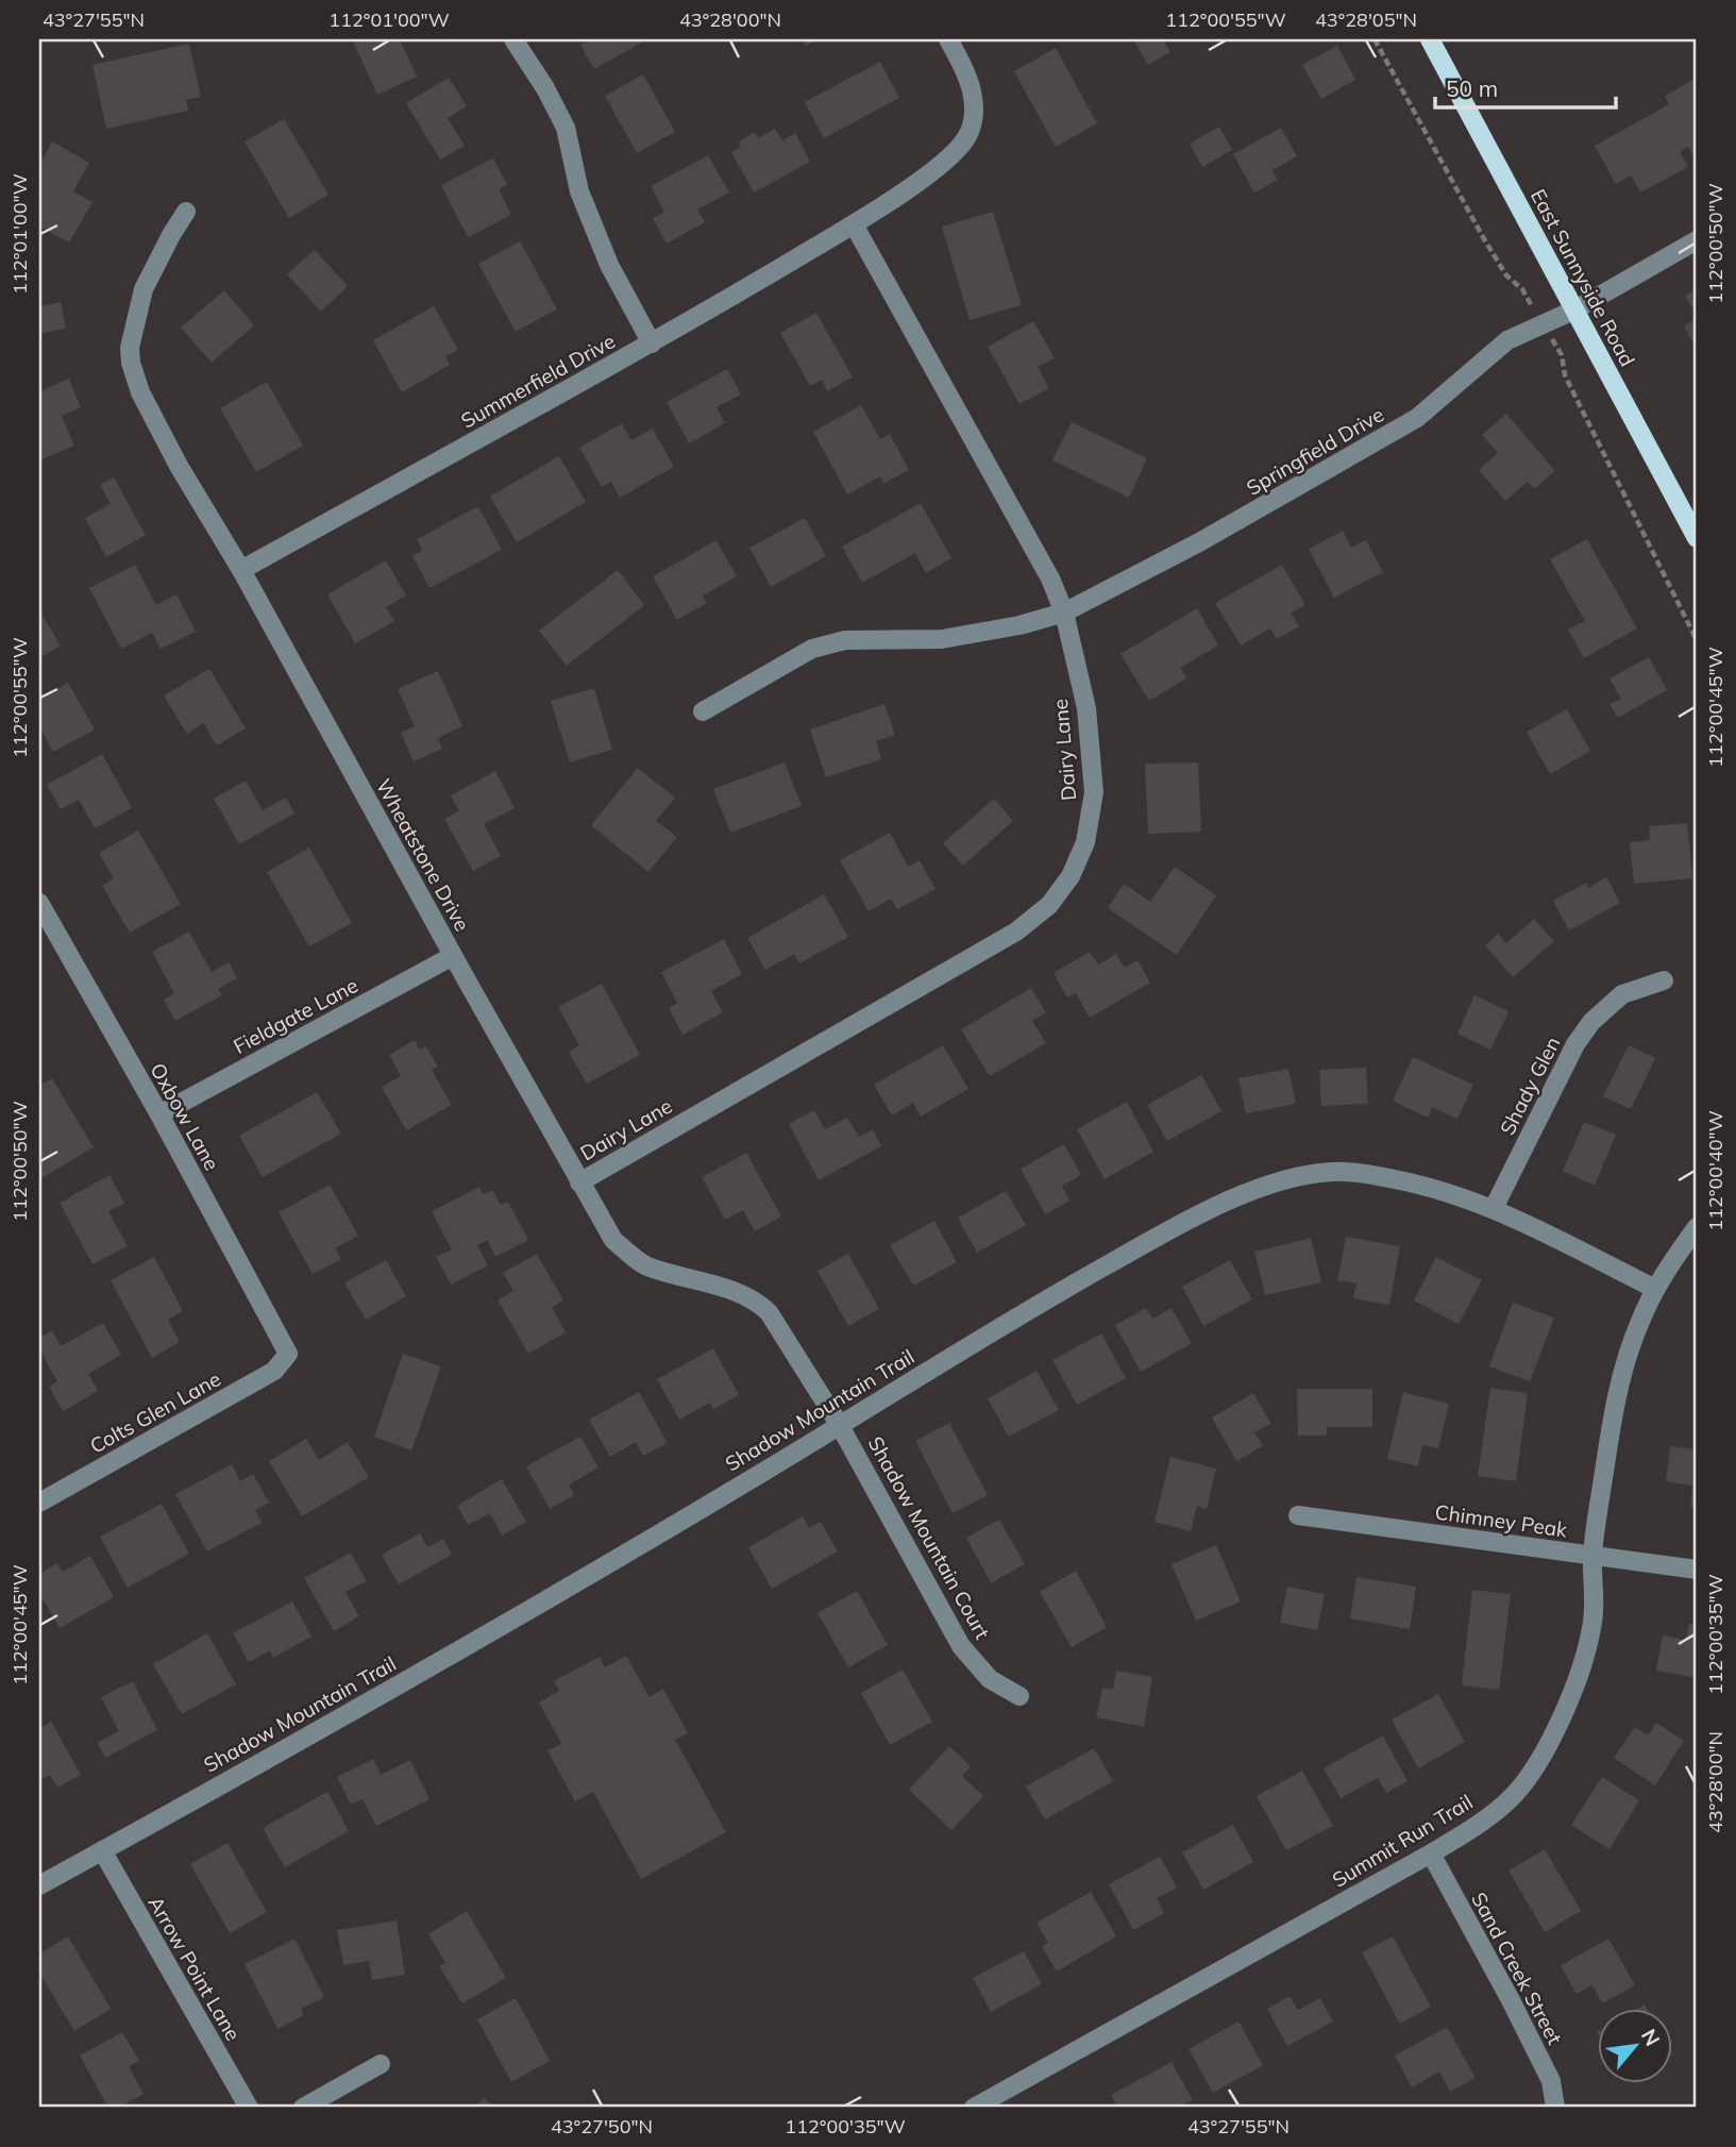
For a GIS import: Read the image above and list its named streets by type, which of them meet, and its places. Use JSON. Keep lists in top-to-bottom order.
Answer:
{
  "streets": {
    "main road": ["East Sunnyside Road"],
    "street": [
      "Summerfield Drive",
      "Springfield Drive",
      "Dairy Lane",
      "Wheatstone Drive",
      "Fieldgate Lane",
      "Shady Glen",
      "Oxbow Lane",
      "Shadow Mountain Trail",
      "Colts Glen Lane",
      "Chimney Peak",
      "Shadow Mountain Court",
      "Summit Run Trail",
      "Arrow Point Lane",
      "Sand Creek Street"
    ]
  },
  "crossings": [
    ["East Sunnyside Road", "Springfield Drive"],
    ["Summerfield Drive", "Dairy Lane"],
    ["Summerfield Drive", "Wheatstone Drive"],
    ["Springfield Drive", "Dairy Lane"],
    ["Dairy Lane", "Wheatstone Drive"],
    ["Wheatstone Drive", "Fieldgate Lane"],
    ["Wheatstone Drive", "Shadow Mountain Trail"],
    ["Wheatstone Drive", "Shadow Mountain Court"],
    ["Fieldgate Lane", "Oxbow Lane"],
    ["Shady Glen", "Shadow Mountain Trail"],
    ["Oxbow Lane", "Colts Glen Lane"],
    ["Shadow Mountain Trail", "Shadow Mountain Court"],
    ["Shadow Mountain Trail", "Summit Run Trail"],
    ["Shadow Mountain Trail", "Arrow Point Lane"],
    ["Chimney Peak", "Summit Run Trail"],
    ["Summit Run Trail", "Sand Creek Street"]
  ],
  "scale_bar": "50 m",
  "north": "top right",
  "coordinates": [
    "43°27'55\"N",
    "112°01'00\"W",
    "43°28'00\"N",
    "112°00'55\"W",
    "43°28'05\"N",
    "112°00'50\"W",
    "112°00'45\"W",
    "112°00'40\"W",
    "112°00'35\"W",
    "43°27'50\"N"
  ]
}
